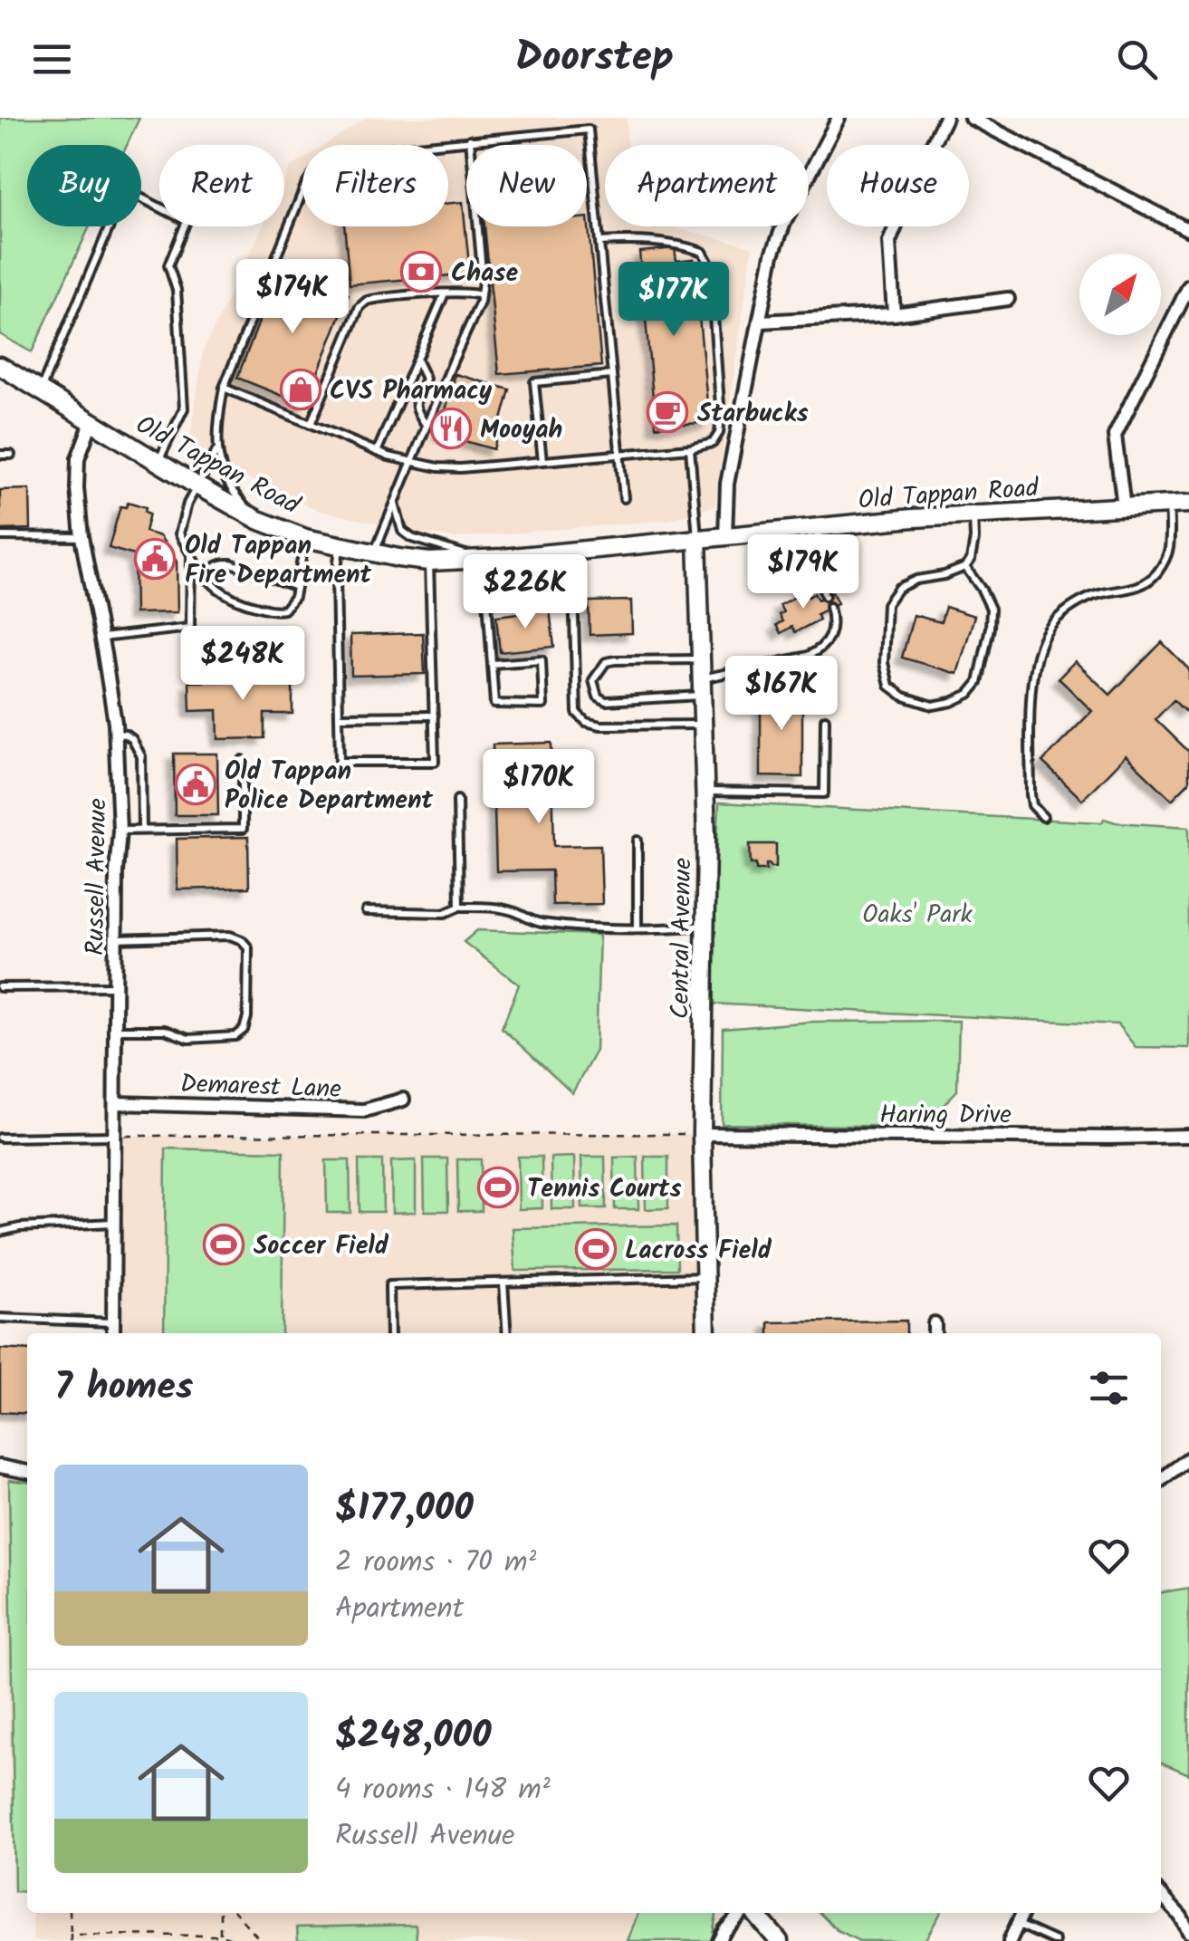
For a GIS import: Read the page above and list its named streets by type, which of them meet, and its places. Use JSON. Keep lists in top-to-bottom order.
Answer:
{
  "streets": {
    "main road": ["Old Tappan Road", "Central Avenue"],
    "street": ["Russell Avenue", "Demarest Lane", "Haring Drive"]
  },
  "crossings": [
    ["Old Tappan Road", "Russell Avenue"],
    ["Old Tappan Road", "Central Avenue"],
    ["Russell Avenue", "Demarest Lane"],
    ["Central Avenue", "Haring Drive"]
  ],
  "parks": ["Oaks' Park"],
  "places": {
    "bank": ["Chase"],
    "shop": ["CVS Pharmacy"],
    "cafe": ["Starbucks"],
    "restaurant": ["Mooyah"],
    "public building": ["Old Tappan Fire Department", "Old Tappan Police Department"],
    "sports": ["Tennis Courts", "Soccer Field", "Lacross Field"]
  },
  "north": "top right",
  "page": {
    "header": "Doorstep",
    "chip": [
      "Buy",
      "Rent",
      "Filters",
      "New",
      "Apartment",
      "House"
    ],
    "price": [
      "$174K",
      "$177K",
      "$179K",
      "$226K",
      "$248K",
      "$167K",
      "$170K"
    ],
    "heading": "7 homes",
    "list": [
      {
        "name": "$177,000",
        "note": "2 rooms · 70 m² · Apartment"
      },
      {
        "name": "$248,000",
        "note": "4 rooms · 148 m² · Russell Avenue"
      }
    ]
  }
}
